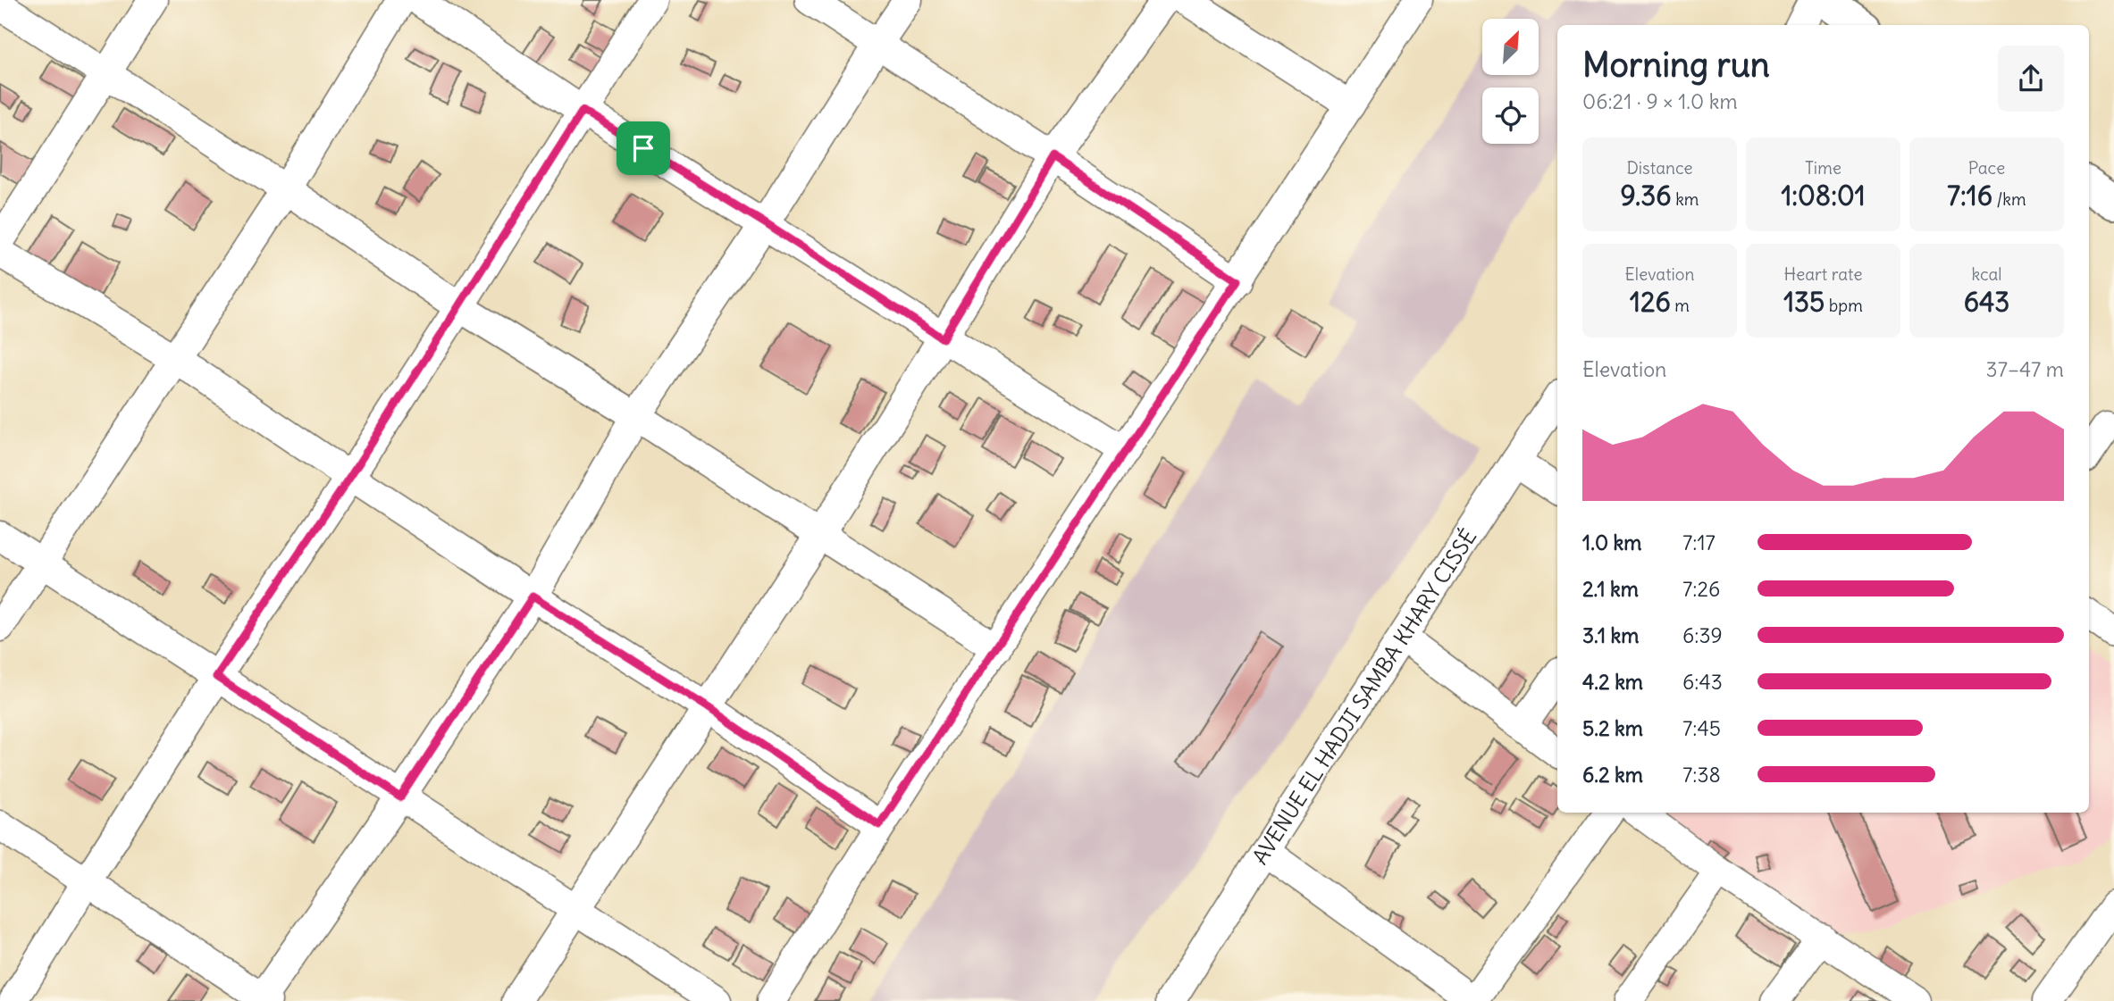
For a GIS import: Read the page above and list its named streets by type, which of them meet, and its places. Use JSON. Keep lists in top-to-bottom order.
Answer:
{
  "streets": {
    "street": ["AVENUE EL HADJI SAMBA KHARY CISSÉ"]
  },
  "north": "top right",
  "page": {
    "heading": ["Morning run", "06:21 · 9 × 1.0 km"],
    "stats": [
      ["Distance", "9.36 km"],
      ["Time", "1:08:01"],
      ["Pace", "7:16 /km"],
      ["Elevation", "126 m"],
      ["Heart rate", "135 bpm"],
      ["kcal", "643"]
    ],
    "chart": ["Elevation", "37–47 m"],
    "list": [
      {
        "name": "1.0 km",
        "note": "7:17"
      },
      {
        "name": "2.1 km",
        "note": "7:26"
      },
      {
        "name": "3.1 km",
        "note": "6:39"
      },
      {
        "name": "4.2 km",
        "note": "6:43"
      },
      {
        "name": "5.2 km",
        "note": "7:45"
      },
      {
        "name": "6.2 km",
        "note": "7:38"
      }
    ]
  }
}
